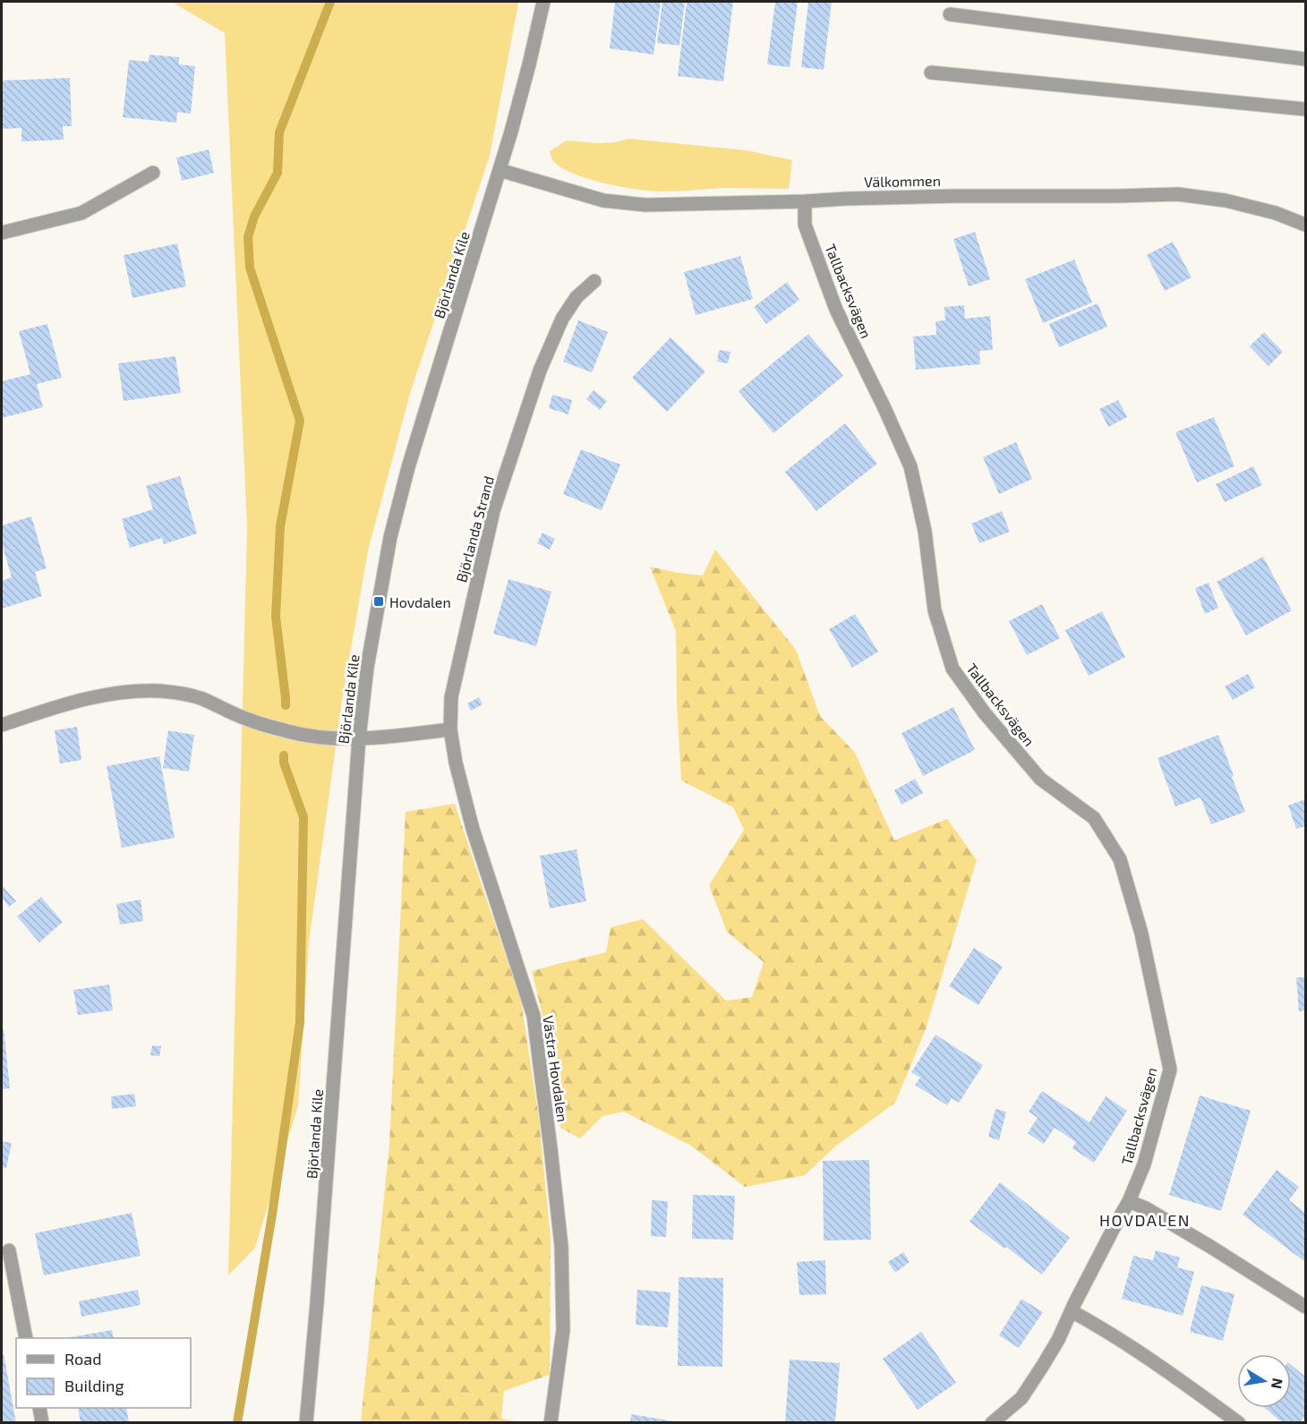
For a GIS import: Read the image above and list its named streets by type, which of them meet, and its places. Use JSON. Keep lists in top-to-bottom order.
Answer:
{
  "streets": {
    "street": [
      "Välkommen",
      "Björlanda Kile",
      "Tallbacksvägen",
      "Björlanda Strand",
      "Västra Hovdalen"
    ]
  },
  "crossings": [
    ["Välkommen", "Björlanda Kile"],
    ["Välkommen", "Tallbacksvägen"],
    ["Björlanda Strand", "Västra Hovdalen"]
  ],
  "districts": ["HOVDALEN"],
  "places": {
    "transit": ["Hovdalen"]
  },
  "legend": ["Road", "Building"],
  "north": "right"
}
